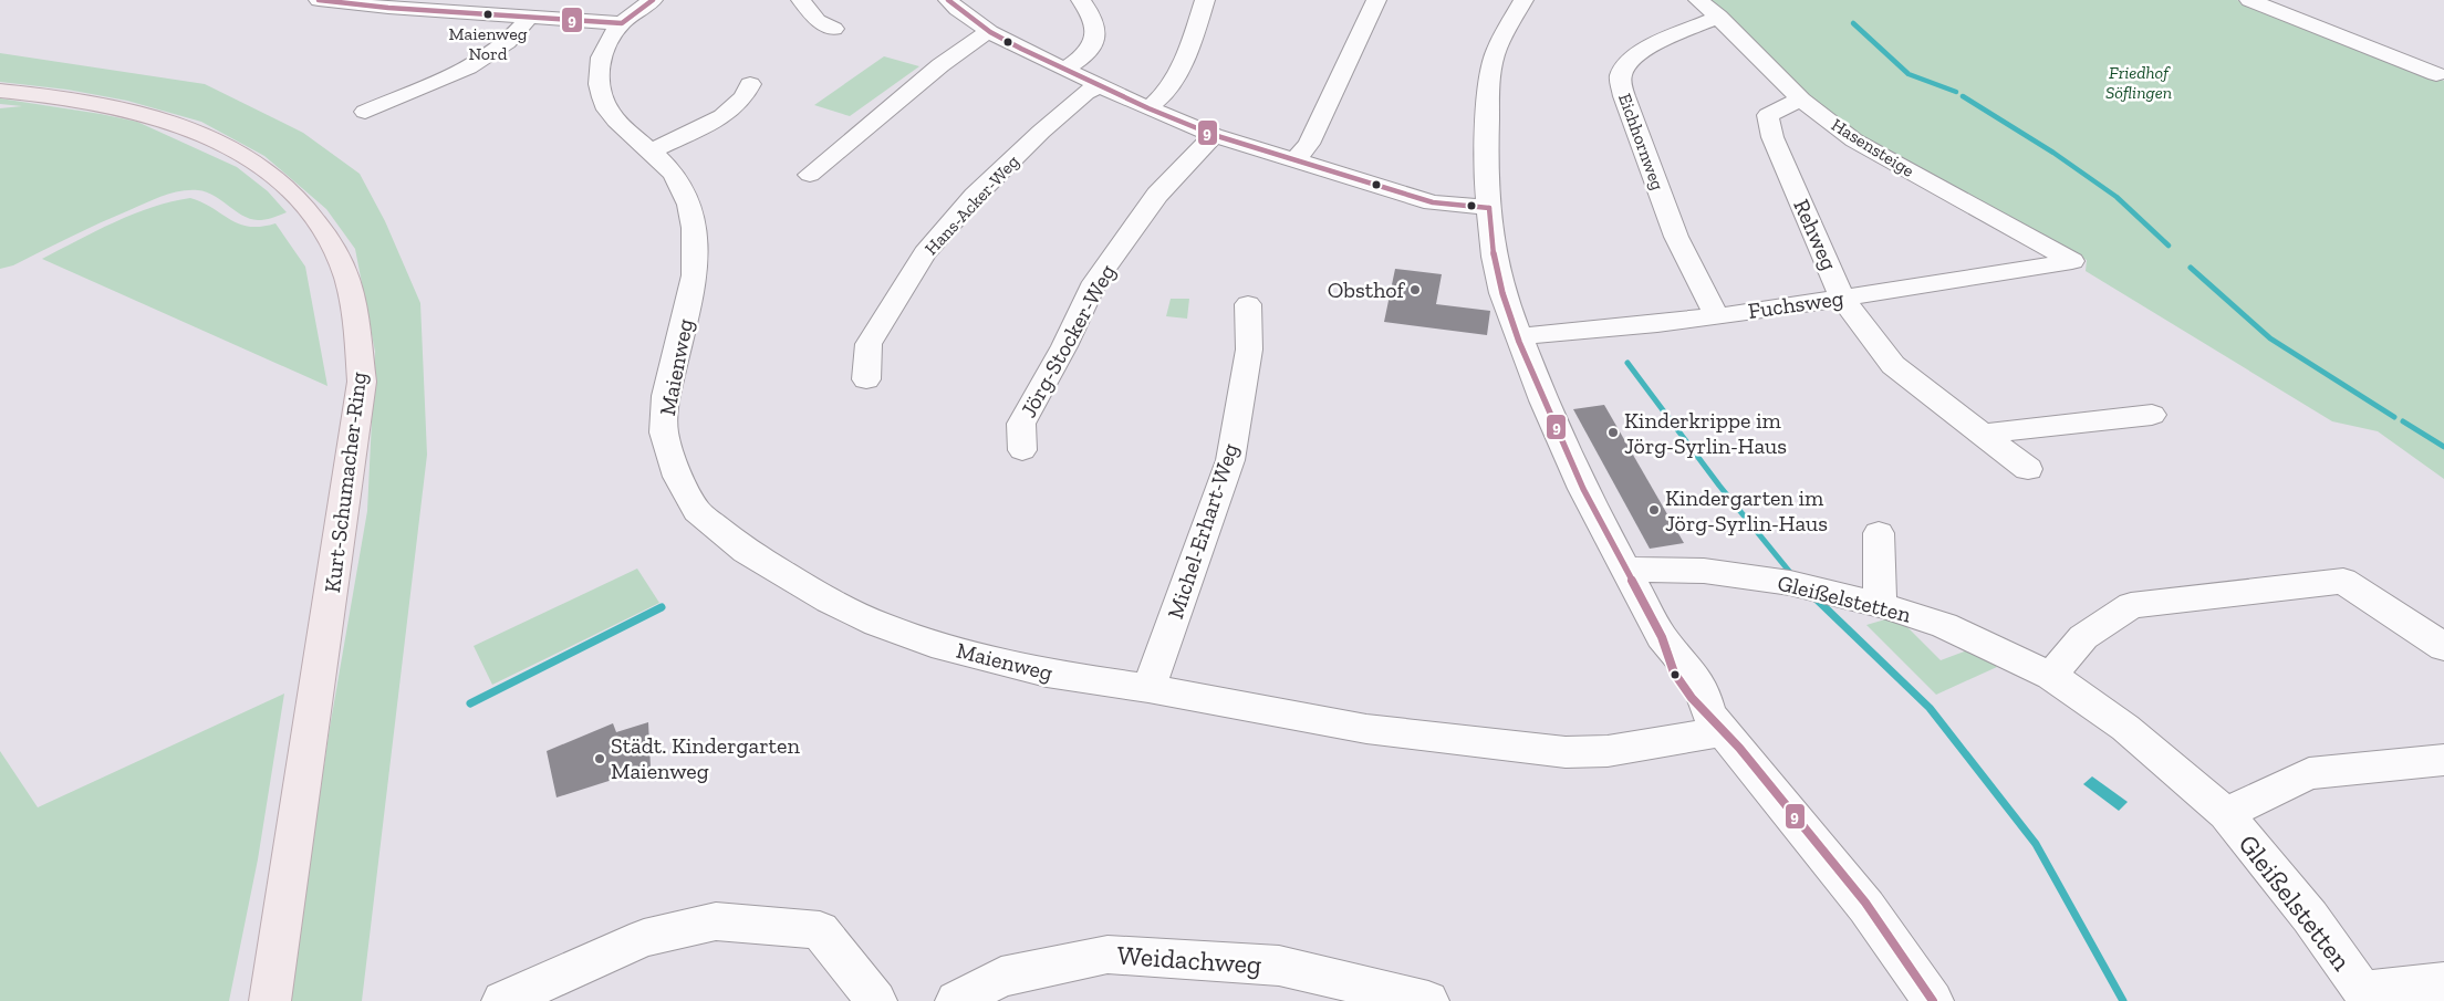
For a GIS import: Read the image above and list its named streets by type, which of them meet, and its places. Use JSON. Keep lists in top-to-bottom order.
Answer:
{
  "streets": {
    "main road": ["Kurt-Schumacher-Ring"],
    "street": [
      "Eichhornweg",
      "Hasensteige",
      "Hans-Acker-Weg",
      "Rehweg",
      "Fuchsweg",
      "Jörg-Stocker-Weg",
      "Maienweg",
      "Michel-Erhart-Weg",
      "Gleißelstetten",
      "Weidachweg"
    ]
  },
  "crossings": [
    ["Eichhornweg", "Hasensteige"],
    ["Eichhornweg", "Fuchsweg"],
    ["Hasensteige", "Rehweg"],
    ["Hasensteige", "Fuchsweg"],
    ["Rehweg", "Fuchsweg"],
    ["Maienweg", "Michel-Erhart-Weg"]
  ],
  "parks": ["Friedhof Söflingen"],
  "places": [
    "Maienweg Nord",
    "Obsthof",
    "Kinderkrippe im Jörg-Syrlin-Haus",
    "Kindergarten im Jörg-Syrlin-Haus",
    "Städt. Kindergarten Maienweg"
  ],
  "lines": ["transit line 9"]
}
